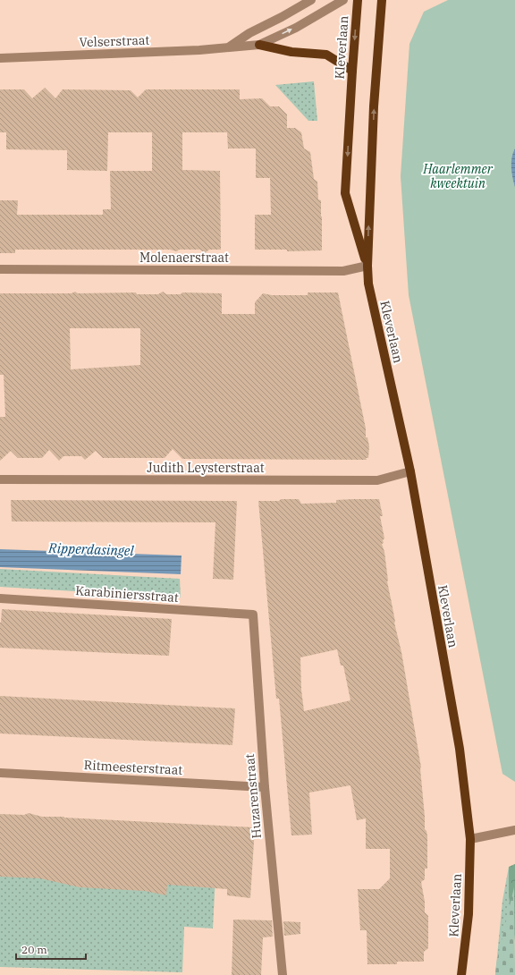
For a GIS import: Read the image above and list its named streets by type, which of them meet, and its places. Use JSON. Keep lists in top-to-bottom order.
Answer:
{
  "streets": {
    "main road": ["Kleverlaan"],
    "street": [
      "Velserstraat",
      "Molenaerstraat",
      "Judith Leysterstraat",
      "Karabiniersstraat",
      "Ritmeesterstraat",
      "Huzarenstraat"
    ]
  },
  "crossings": [
    ["Kleverlaan", "Molenaerstraat"],
    ["Kleverlaan", "Judith Leysterstraat"],
    ["Karabiniersstraat", "Huzarenstraat"],
    ["Ritmeesterstraat", "Huzarenstraat"]
  ],
  "water": ["Ripperdasingel"],
  "parks": ["Haarlemmer kweektuin"],
  "scale_bar": "20 m"
}
